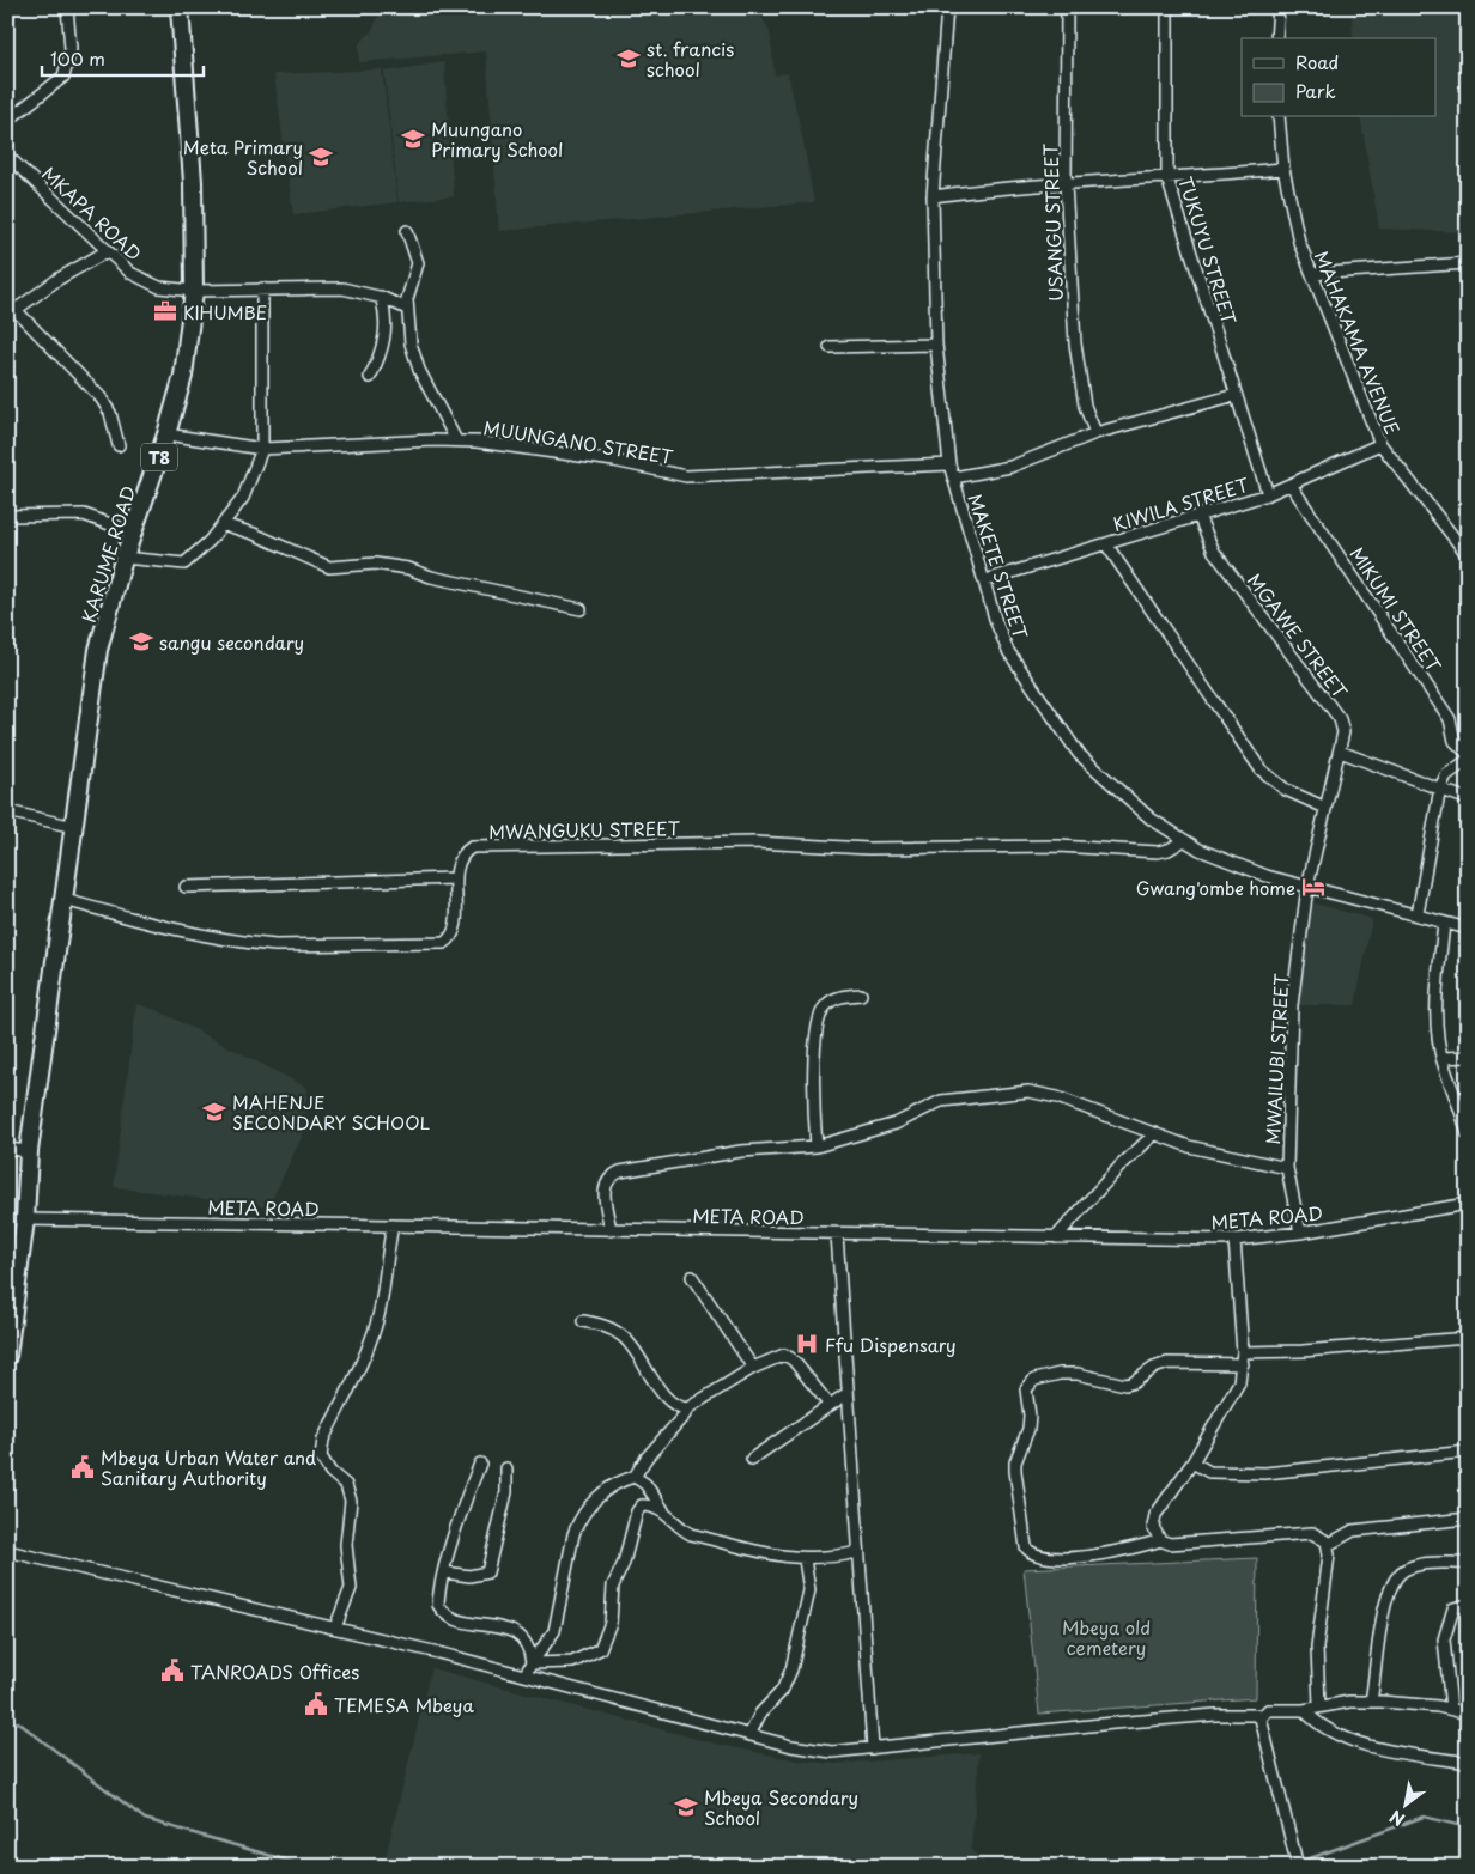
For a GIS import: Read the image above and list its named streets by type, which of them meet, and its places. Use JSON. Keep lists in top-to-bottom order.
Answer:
{
  "streets": {
    "highway": ["T8", "KARUME ROAD"],
    "street": [
      "MKAPA ROAD",
      "USANGU STREET",
      "TUKUYU STREET",
      "MAHAKAMA AVENUE",
      "MUUNGANO STREET",
      "KIWILA STREET",
      "MAKETE STREET",
      "MIKUMI STREET",
      "MGAWE STREET",
      "MWANGUKU STREET",
      "MWAILUBI STREET",
      "META ROAD"
    ]
  },
  "crossings": [
    ["MKAPA ROAD", "KARUME ROAD"],
    ["TUKUYU STREET", "KIWILA STREET"],
    ["MAHAKAMA AVENUE", "KIWILA STREET"],
    ["MUUNGANO STREET", "KARUME ROAD"],
    ["MUUNGANO STREET", "MAKETE STREET"],
    ["T8", "KARUME ROAD"],
    ["T8", "MWANGUKU STREET"],
    ["T8", "META ROAD"],
    ["KIWILA STREET", "MAKETE STREET"],
    ["KIWILA STREET", "MIKUMI STREET"],
    ["KIWILA STREET", "MGAWE STREET"],
    ["KARUME ROAD", "MWANGUKU STREET"],
    ["MAKETE STREET", "MGAWE STREET"],
    ["MAKETE STREET", "MWANGUKU STREET"],
    ["MAKETE STREET", "MWAILUBI STREET"],
    ["MGAWE STREET", "MWAILUBI STREET"],
    ["MWAILUBI STREET", "META ROAD"]
  ],
  "parks": ["Mbeya old cemetery"],
  "places": {
    "school or university": [
      "st. francis school",
      "Muungano Primary School",
      "Meta Primary School",
      "sangu secondary",
      "MAHENJE SECONDARY SCHOOL",
      "Mbeya Secondary School"
    ],
    "office": ["KIHUMBE"],
    "hotel": ["Gwang'ombe home"],
    "hospital": ["Ffu Dispensary"],
    "public building": ["Mbeya Urban Water and Sanitary Authority", "TANROADS Offices", "TEMESA Mbeya"]
  },
  "legend": ["Road", "Park"],
  "scale_bar": "100 m",
  "north": "bottom left"
}
